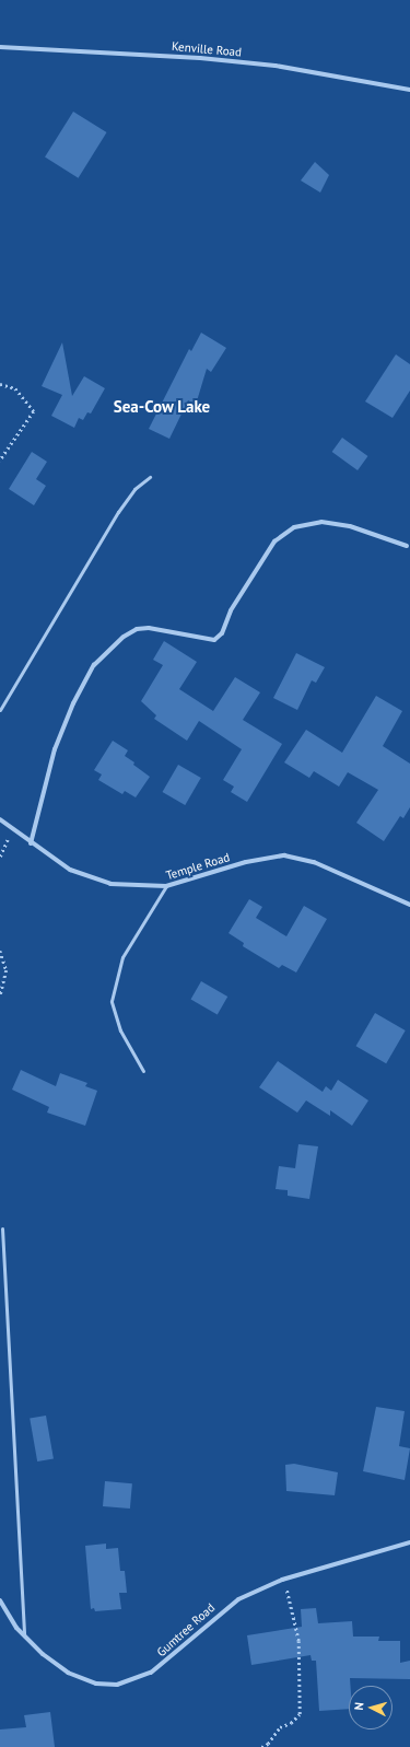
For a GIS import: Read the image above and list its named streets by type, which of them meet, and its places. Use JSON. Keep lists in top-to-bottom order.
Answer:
{
  "streets": {
    "street": ["Kenville Road", "Temple Road", "Gumtree Road"]
  },
  "districts": ["Sea-Cow Lake"],
  "north": "left"
}
